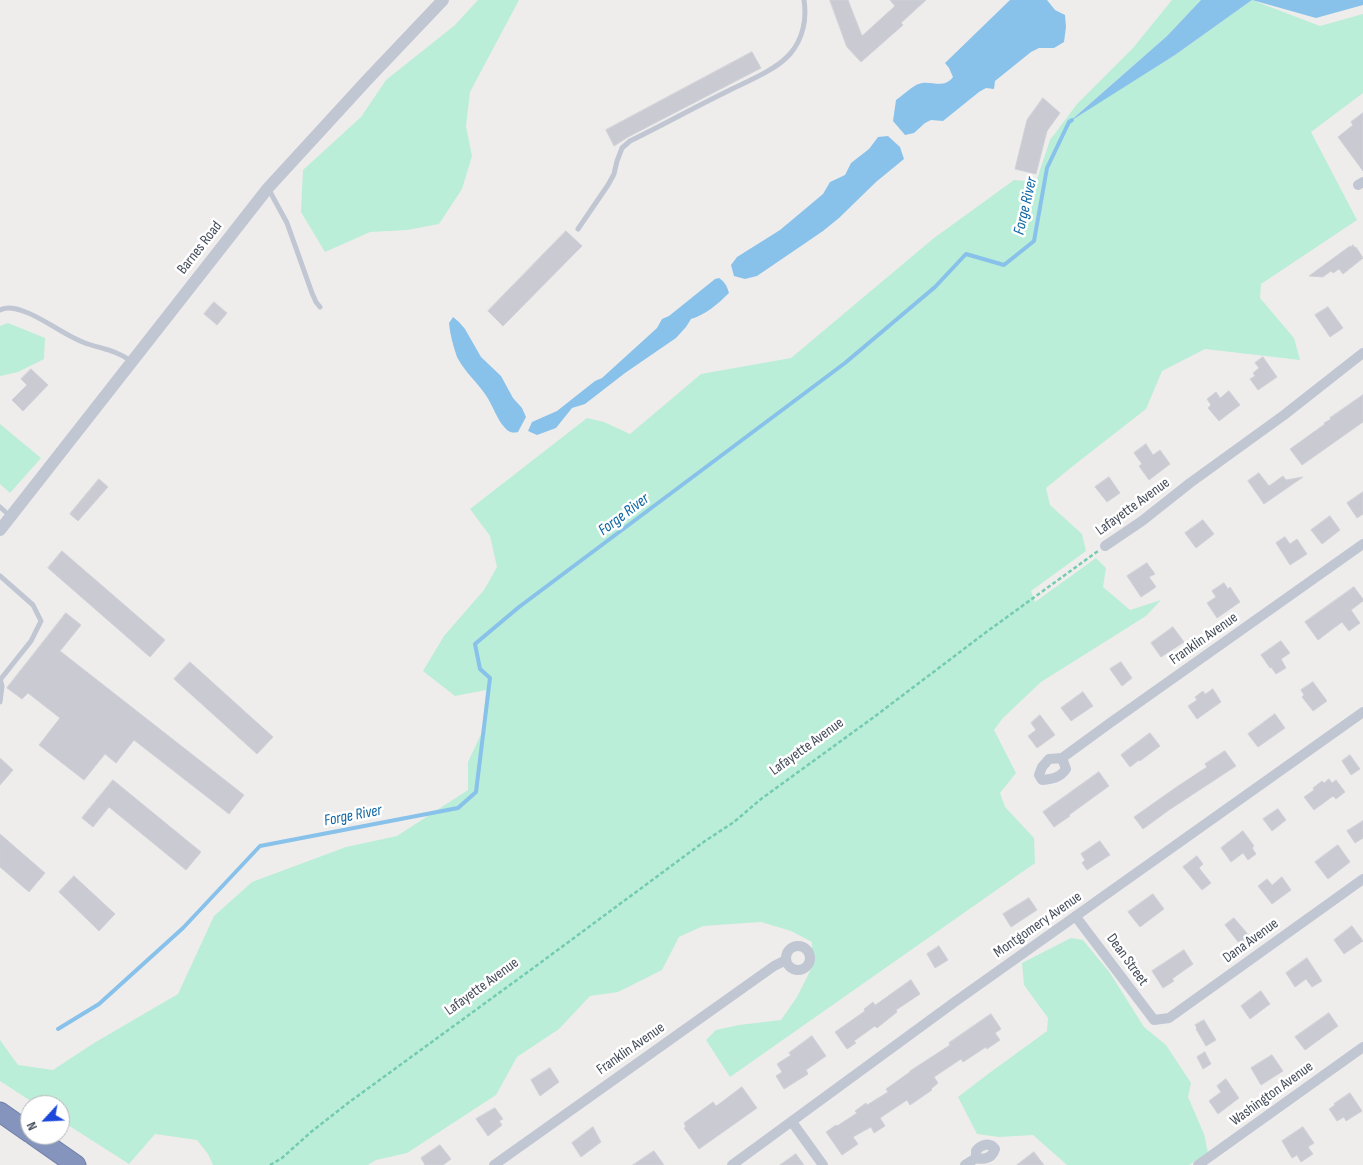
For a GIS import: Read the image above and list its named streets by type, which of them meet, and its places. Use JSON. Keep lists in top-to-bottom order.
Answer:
{
  "streets": {
    "street": [
      "Barnes Road",
      "Lafayette Avenue",
      "Franklin Avenue",
      "Montgomery Avenue",
      "Dana Avenue",
      "Dean Street",
      "Washington Avenue"
    ]
  },
  "crossings": [
    ["Montgomery Avenue", "Dean Street"],
    ["Dana Avenue", "Dean Street"]
  ],
  "water": ["Forge River"],
  "north": "bottom left"
}
